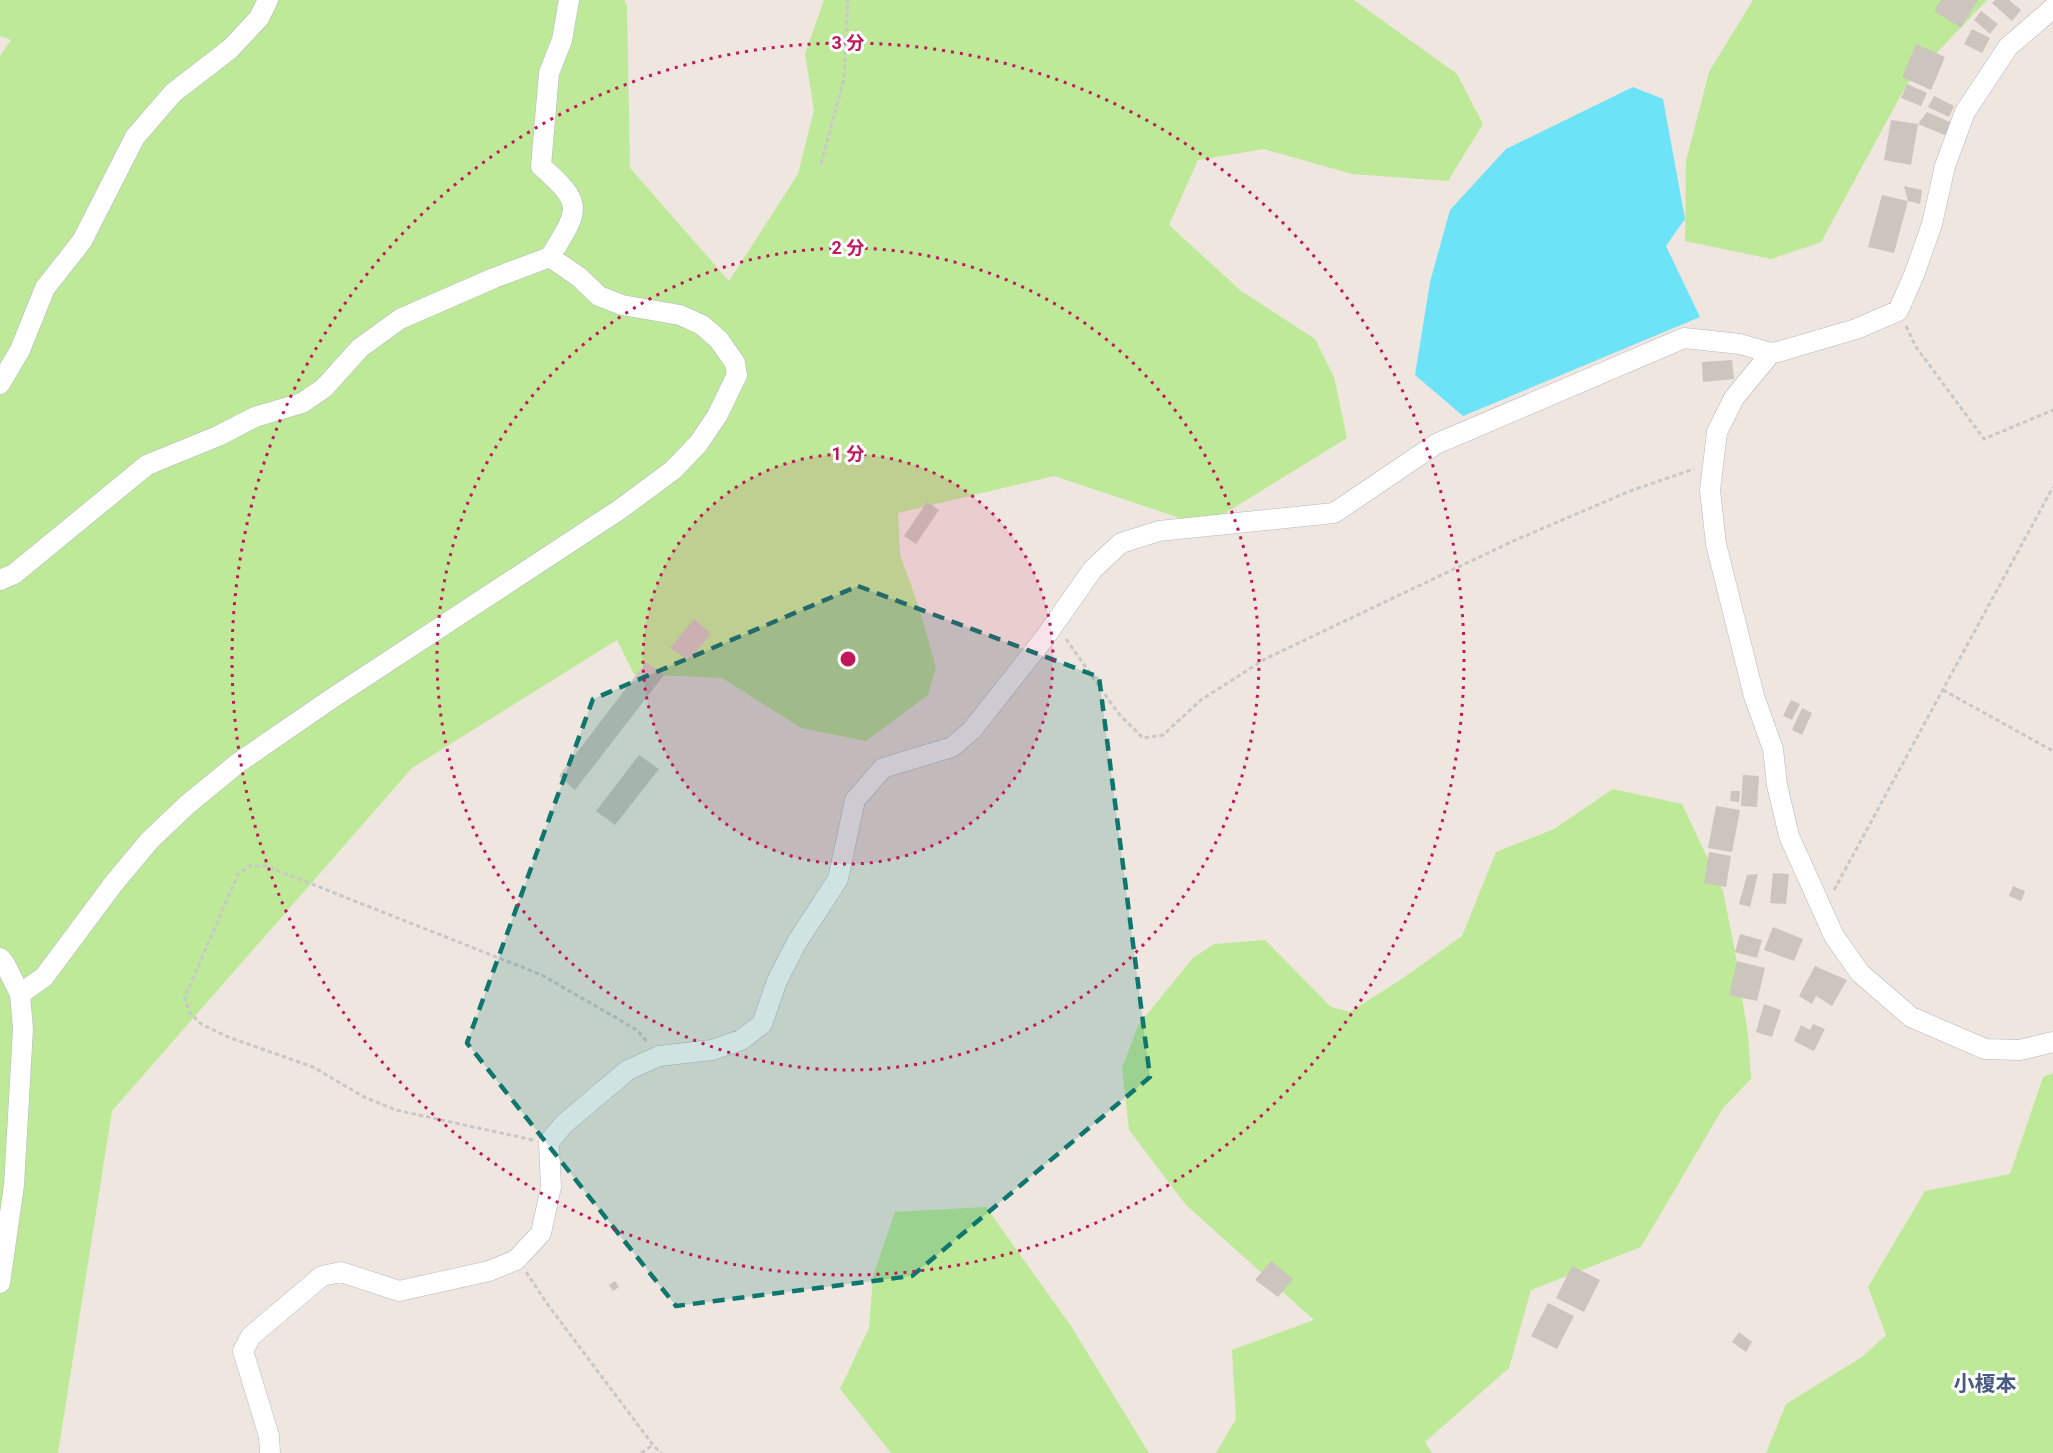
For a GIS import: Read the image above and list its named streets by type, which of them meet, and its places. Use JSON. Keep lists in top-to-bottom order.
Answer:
{
  "districts": ["小榎本"],
  "rings": ["3 分", "2 分", "1 分"]
}
